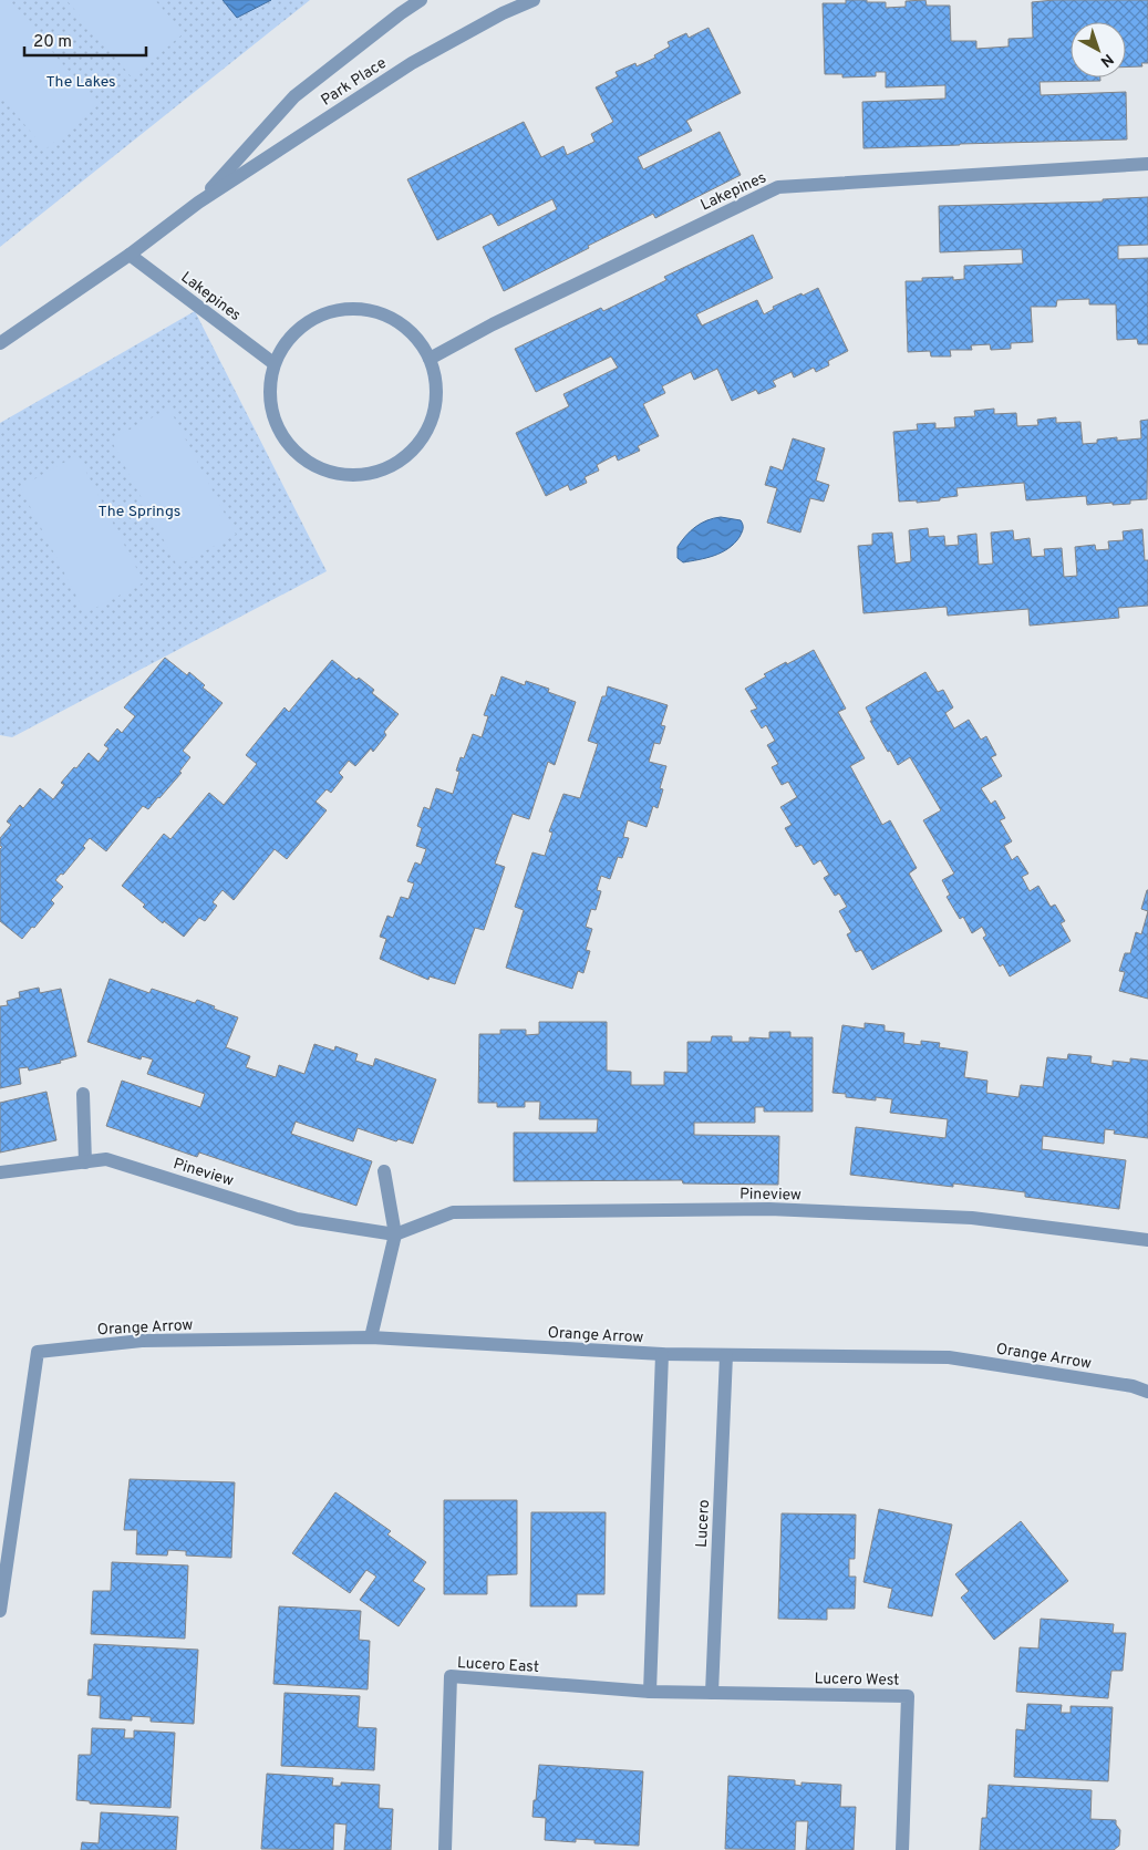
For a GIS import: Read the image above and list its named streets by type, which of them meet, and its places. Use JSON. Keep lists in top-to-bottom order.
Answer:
{
  "streets": {
    "street": [
      "Park Place",
      "Lakepines",
      "Pineview",
      "Orange Arrow",
      "Lucero",
      "Lucero East",
      "Lucero West"
    ]
  },
  "crossings": [
    ["Park Place", "Lakepines"],
    ["Orange Arrow", "Lucero"],
    ["Lucero", "Lucero West"],
    ["Lucero East", "Lucero West"]
  ],
  "parks": ["The Lakes", "The Springs"],
  "scale_bar": "20 m",
  "north": "bottom right"
}
